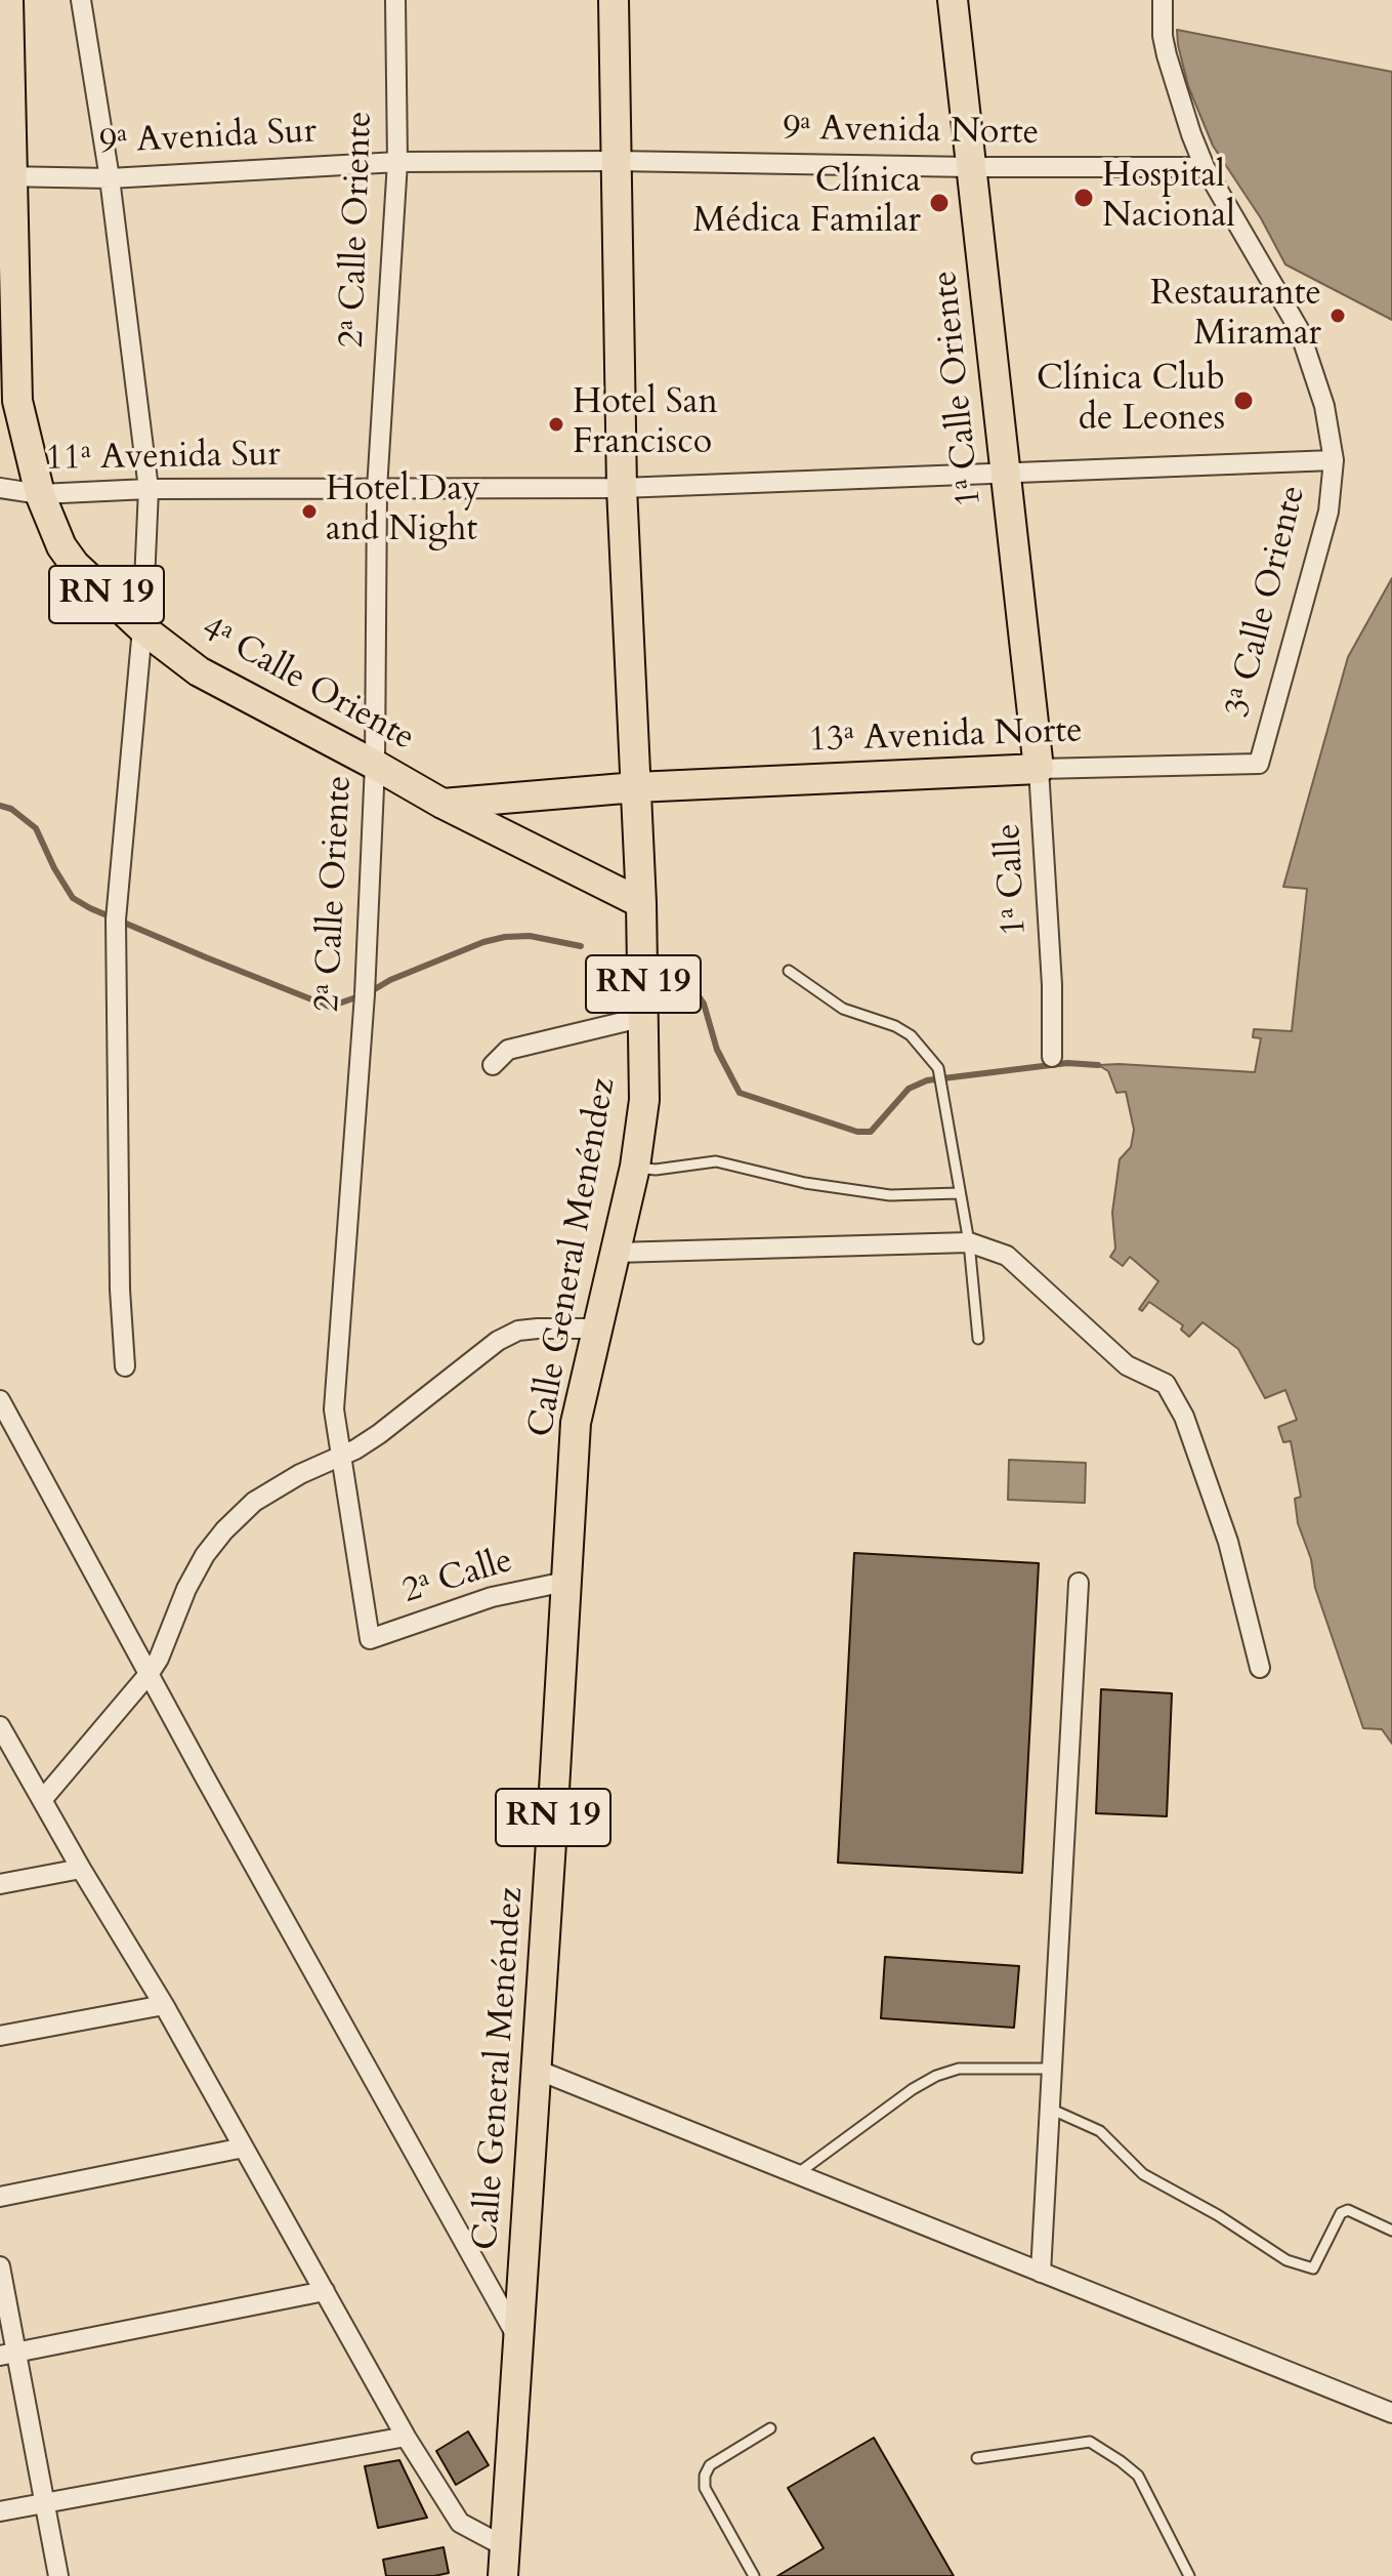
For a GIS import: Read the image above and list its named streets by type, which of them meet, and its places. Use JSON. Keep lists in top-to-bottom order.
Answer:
{
  "streets": {
    "main road": [
      "1ª Calle Oriente",
      "RN 19",
      "4ª Calle Oriente",
      "13ª Avenida Norte",
      "Calle General Menéndez"
    ],
    "street": [
      "9ª Avenida Norte",
      "9ª Avenida Sur",
      "2ª Calle Oriente",
      "11ª Avenida Sur",
      "3ª Calle Oriente",
      "1ª Calle",
      "2ª Calle"
    ]
  },
  "crossings": [
    ["9ª Avenida Norte", "9ª Avenida Sur"],
    ["9ª Avenida Norte", "1ª Calle Oriente"],
    ["9ª Avenida Norte", "3ª Calle Oriente"],
    ["9ª Avenida Norte", "Calle General Menéndez"],
    ["9ª Avenida Sur", "2ª Calle Oriente"],
    ["9ª Avenida Sur", "4ª Calle Oriente"],
    ["9ª Avenida Sur", "Calle General Menéndez"],
    ["2ª Calle Oriente", "11ª Avenida Sur"],
    ["2ª Calle Oriente", "4ª Calle Oriente"],
    ["2ª Calle Oriente", "2ª Calle"],
    ["1ª Calle Oriente", "11ª Avenida Sur"],
    ["1ª Calle Oriente", "13ª Avenida Norte"],
    ["1ª Calle Oriente", "1ª Calle"],
    ["11ª Avenida Sur", "3ª Calle Oriente"],
    ["11ª Avenida Sur", "4ª Calle Oriente"],
    ["11ª Avenida Sur", "Calle General Menéndez"],
    ["3ª Calle Oriente", "13ª Avenida Norte"],
    ["4ª Calle Oriente", "13ª Avenida Norte"],
    ["4ª Calle Oriente", "Calle General Menéndez"],
    ["13ª Avenida Norte", "1ª Calle"],
    ["13ª Avenida Norte", "Calle General Menéndez"],
    ["Calle General Menéndez", "2ª Calle"]
  ],
  "places": [
    "Hospital Nacional",
    "Clínica Médica Familar",
    "Restaurante Miramar",
    "Clínica Club de Leones",
    "Hotel San Francisco",
    "Hotel Day and Night"
  ]
}
